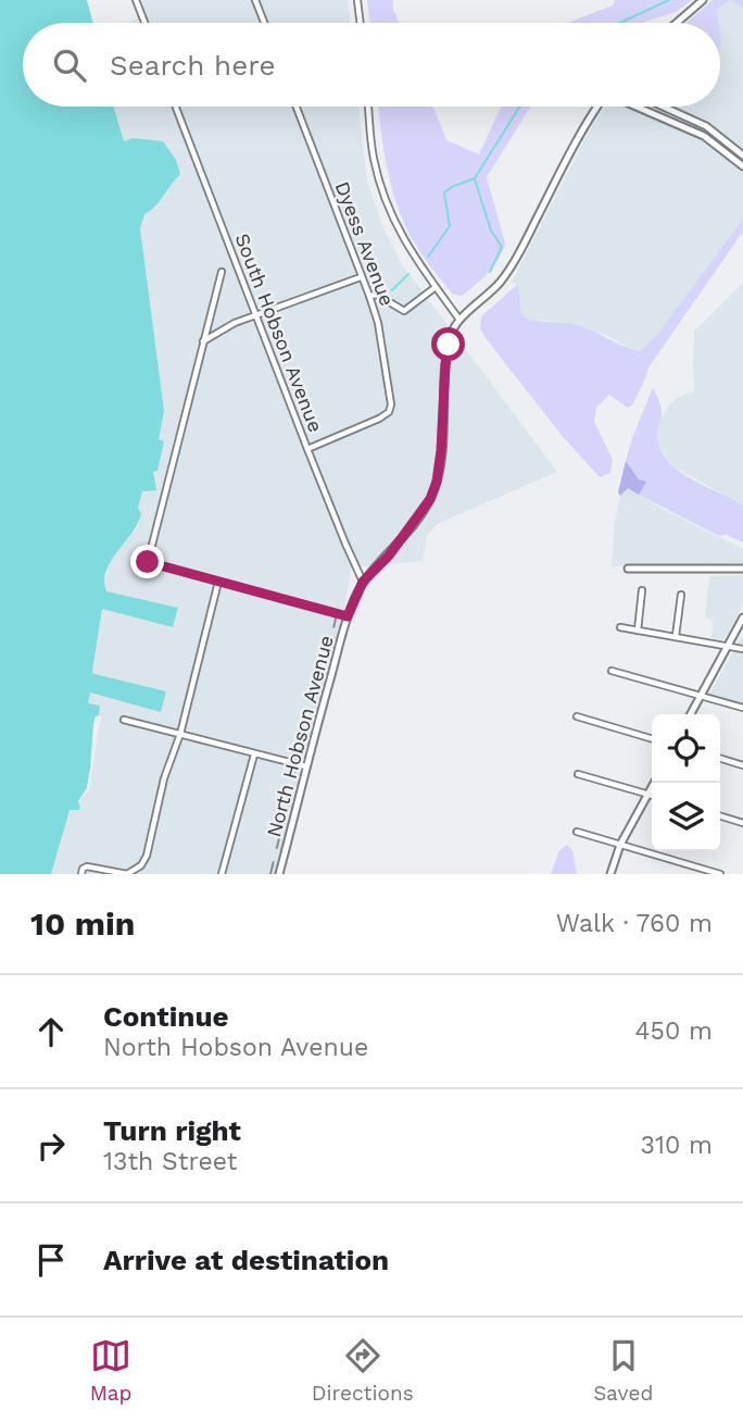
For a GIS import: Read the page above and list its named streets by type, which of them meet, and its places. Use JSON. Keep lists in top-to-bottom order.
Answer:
{
  "streets": {
    "street": ["Dyess Avenue", "South Hobson Avenue", "North Hobson Avenue"]
  },
  "crossings": [
    ["Dyess Avenue", "South Hobson Avenue"],
    ["South Hobson Avenue", "North Hobson Avenue"]
  ],
  "page": {
    "search": "Search here",
    "heading": ["10 min", "Walk · 760 m"],
    "list": [
      ["Continue", "North Hobson Avenue", "450 m"],
      ["Turn right", "13th Street", "310 m"],
      "Arrive at destination"
    ],
    "nav": ["Map", "Directions", "Saved"]
  }
}
